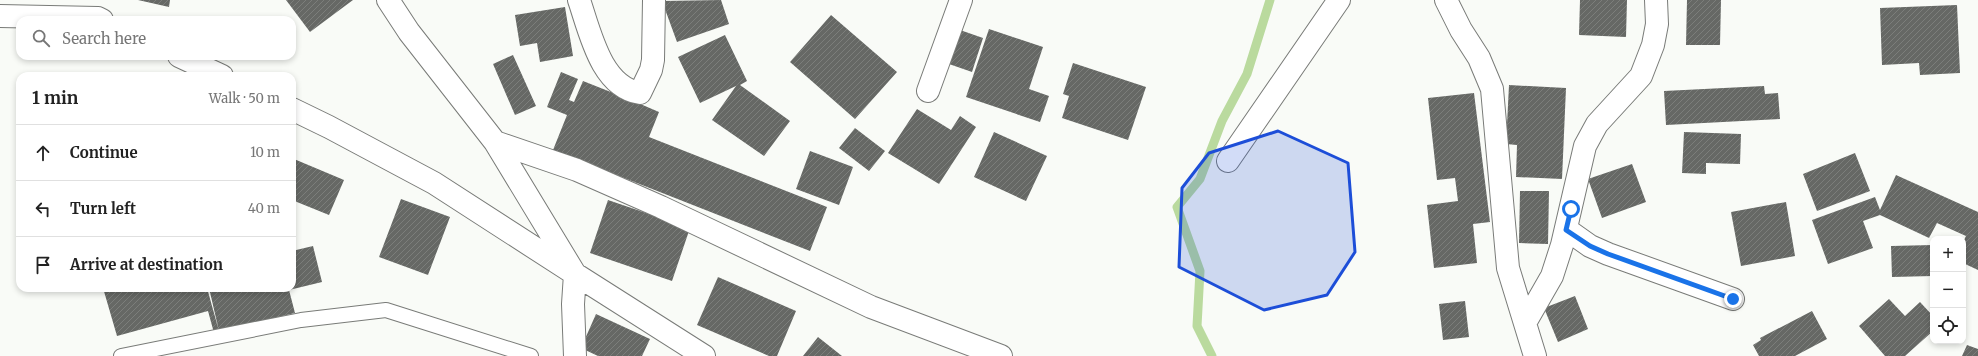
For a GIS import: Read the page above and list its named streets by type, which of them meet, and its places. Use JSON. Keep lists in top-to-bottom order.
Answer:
{
  "page": {
    "search": "Search here",
    "heading": ["1 min", "Walk · 50 m"],
    "list": [
      ["Continue", "10 m"],
      ["Turn left", "40 m"],
      "Arrive at destination"
    ],
    "map_buttons": ["+", "−"]
  }
}
